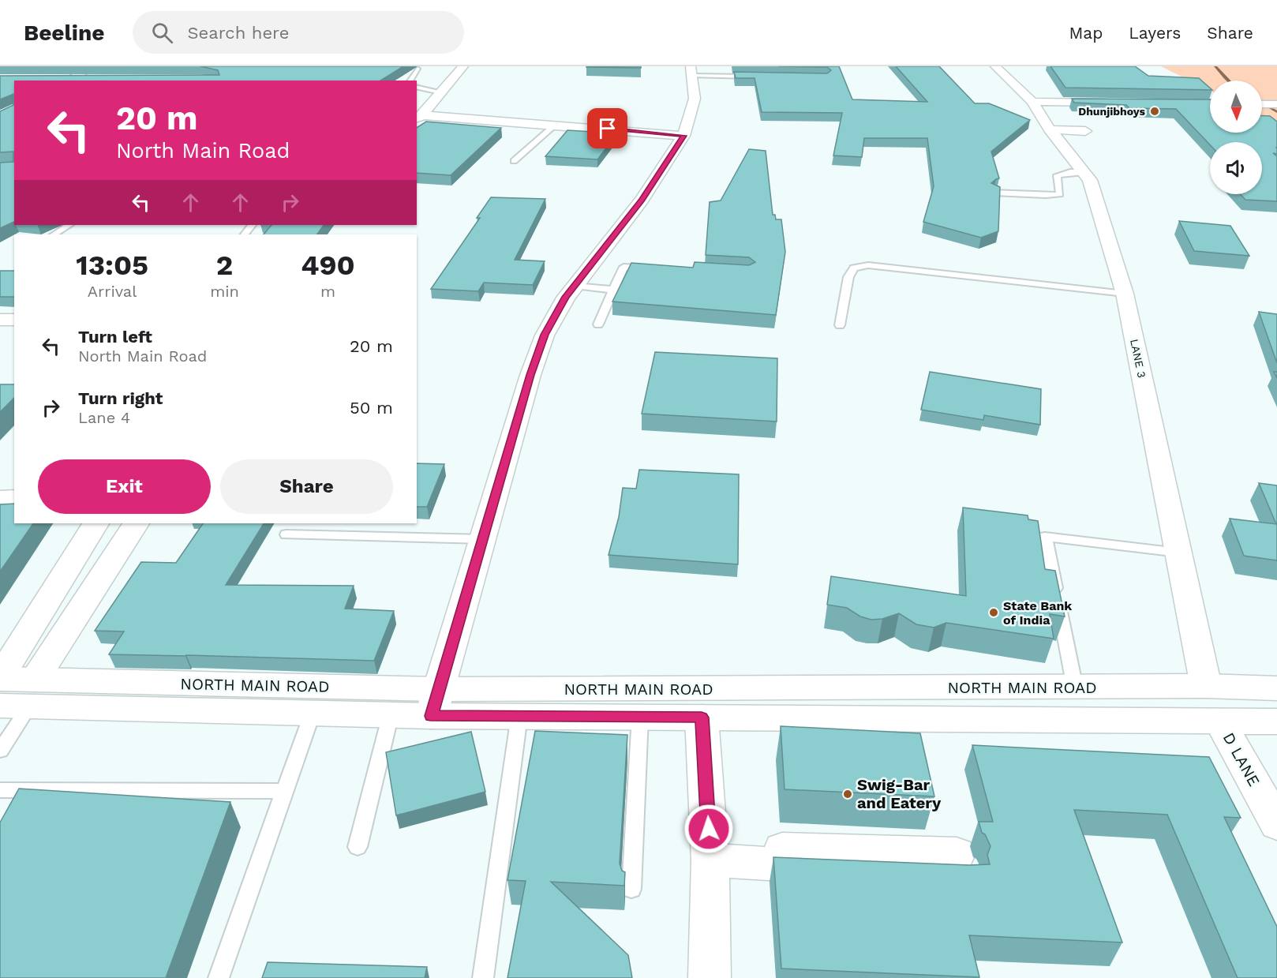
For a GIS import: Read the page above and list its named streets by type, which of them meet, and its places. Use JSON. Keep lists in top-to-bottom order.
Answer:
{
  "streets": {
    "street": ["LANE 3", "NORTH MAIN ROAD", "D LANE"]
  },
  "crossings": [
    ["LANE 3", "NORTH MAIN ROAD"],
    ["NORTH MAIN ROAD", "D LANE"]
  ],
  "places": ["Dhunjibhoys", "State Bank of India", "Swig-Bar and Eatery"],
  "north": "bottom",
  "page": {
    "header": "Beeline",
    "search": "Search here",
    "nav": ["Map", "Layers", "Share"],
    "turn": ["20 m", "North Main Road"],
    "eta": [
      "13:05",
      "Arrival",
      "2",
      "min",
      "490",
      "m"
    ],
    "list": [
      {
        "name": "Turn left",
        "note": "North Main Road",
        "value": "20 m"
      },
      {
        "name": "Turn right",
        "note": "Lane 4",
        "value": "50 m"
      }
    ],
    "buttons": ["Exit", "Share"]
  }
}
